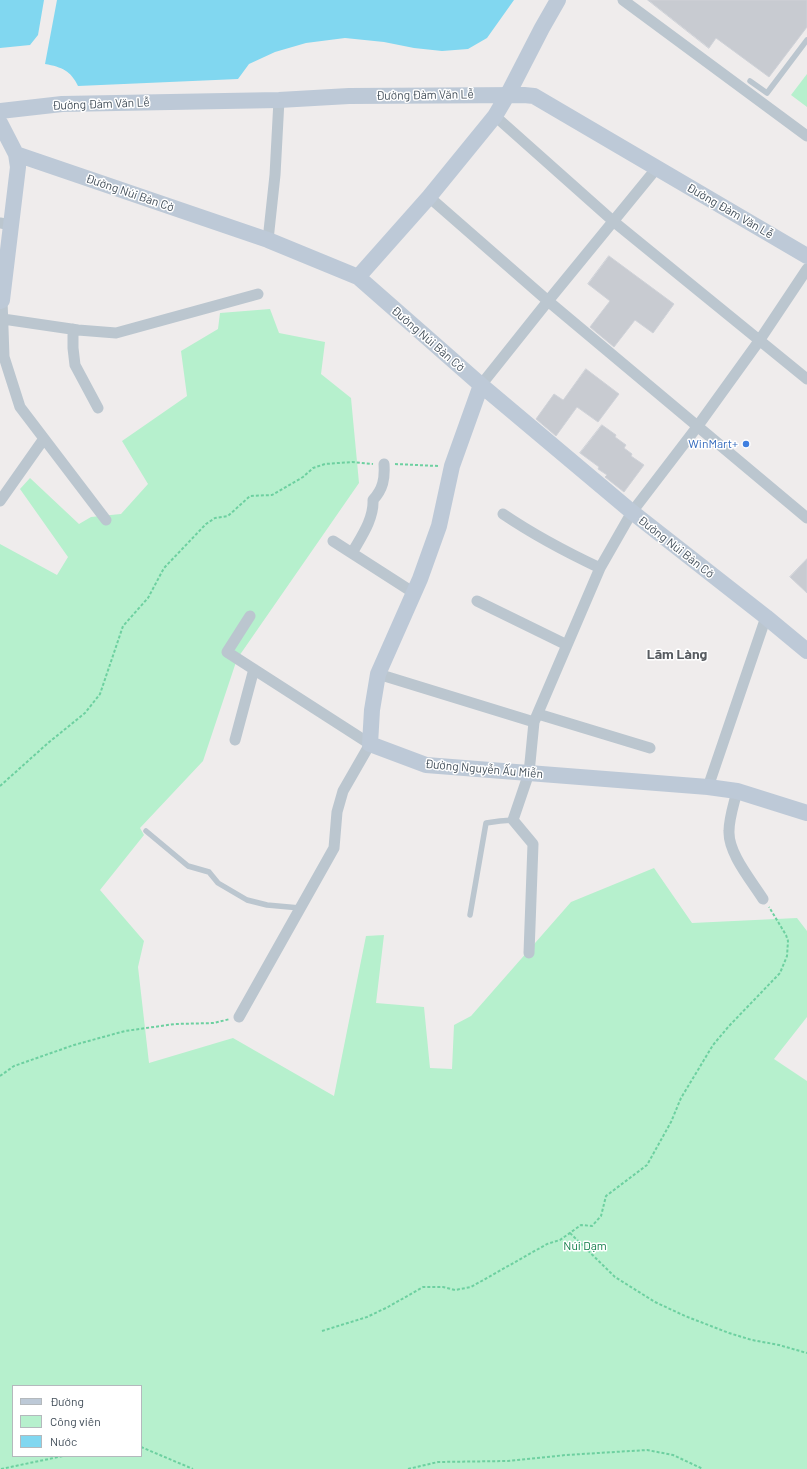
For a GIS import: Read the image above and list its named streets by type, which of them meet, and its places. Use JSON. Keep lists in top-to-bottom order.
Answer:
{
  "streets": {
    "street": ["Đường Đàm Văn Lễ", "Đường Núi Bàn Cờ", "Đường Nguyễn Ấu Miễn"]
  },
  "districts": ["Lãm Làng"],
  "parks": ["Núi Dạm"],
  "places": ["WinMart+"],
  "legend": ["Đường", "Công viên", "Nước"]
}
